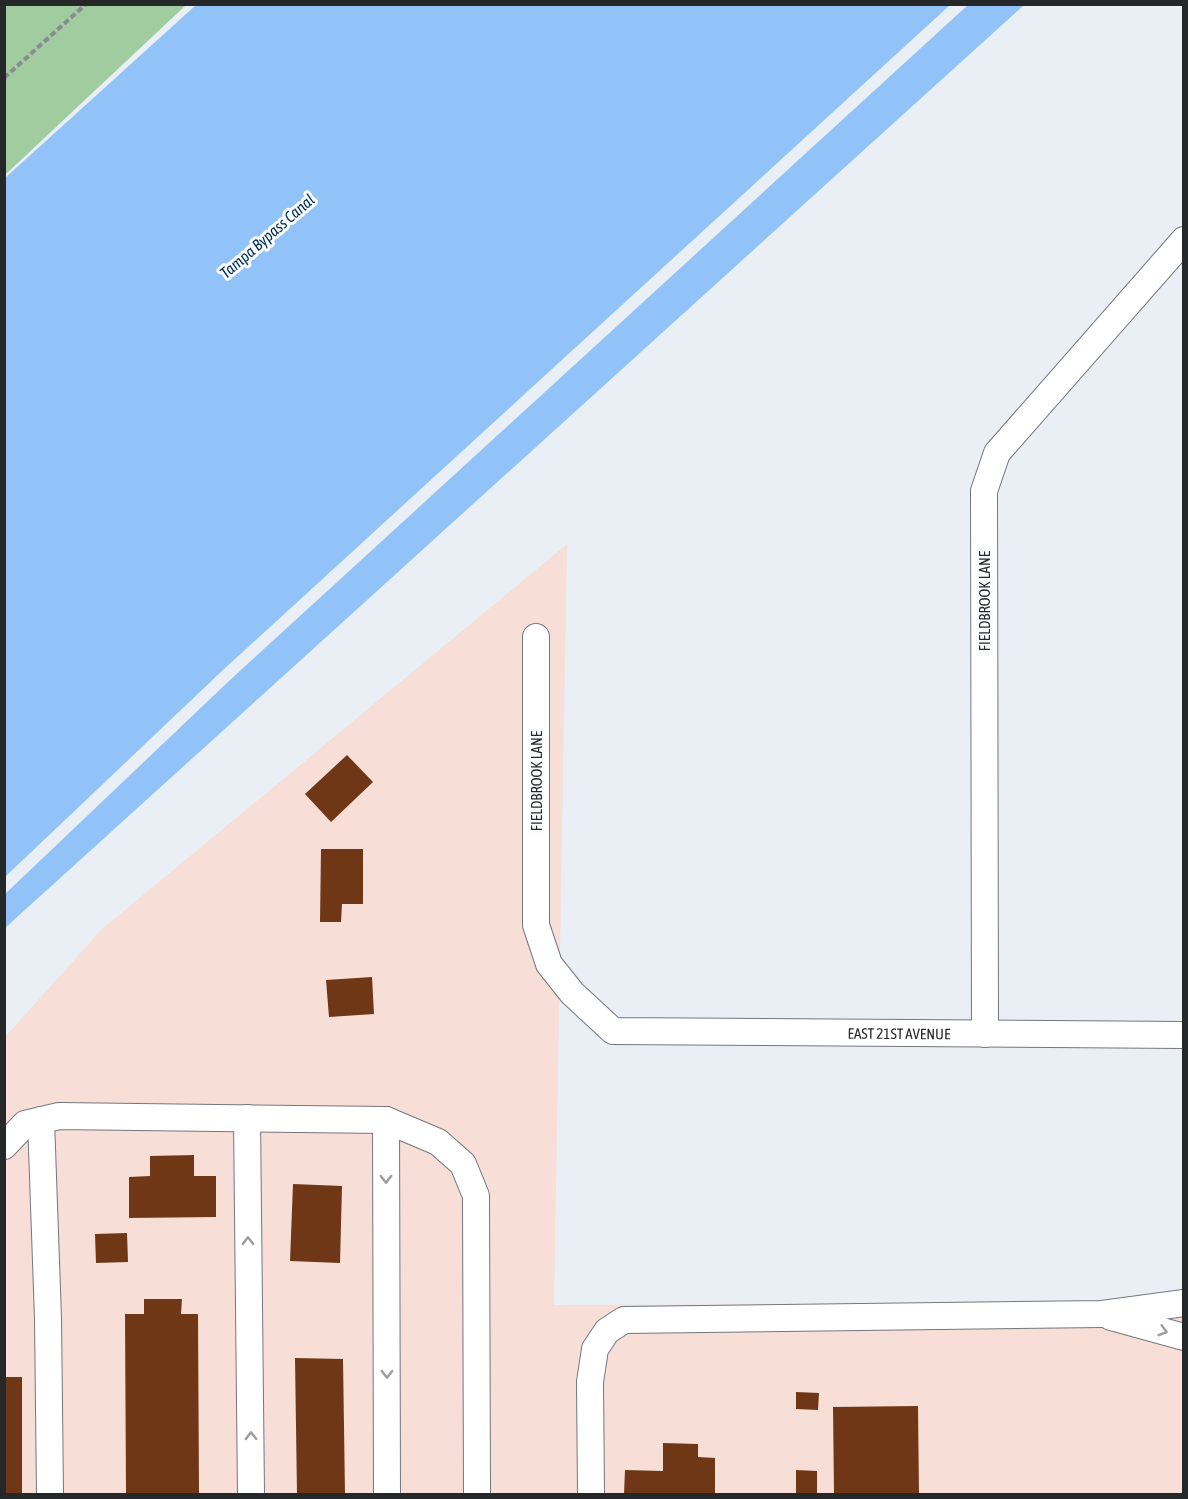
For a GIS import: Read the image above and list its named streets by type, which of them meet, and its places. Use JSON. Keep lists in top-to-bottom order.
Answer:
{
  "streets": {
    "street": ["FIELDBROOK LANE", "EAST 21ST AVENUE"]
  },
  "crossings": [
    ["FIELDBROOK LANE", "EAST 21ST AVENUE"]
  ],
  "water": ["Tampa Bypass Canal"]
}
